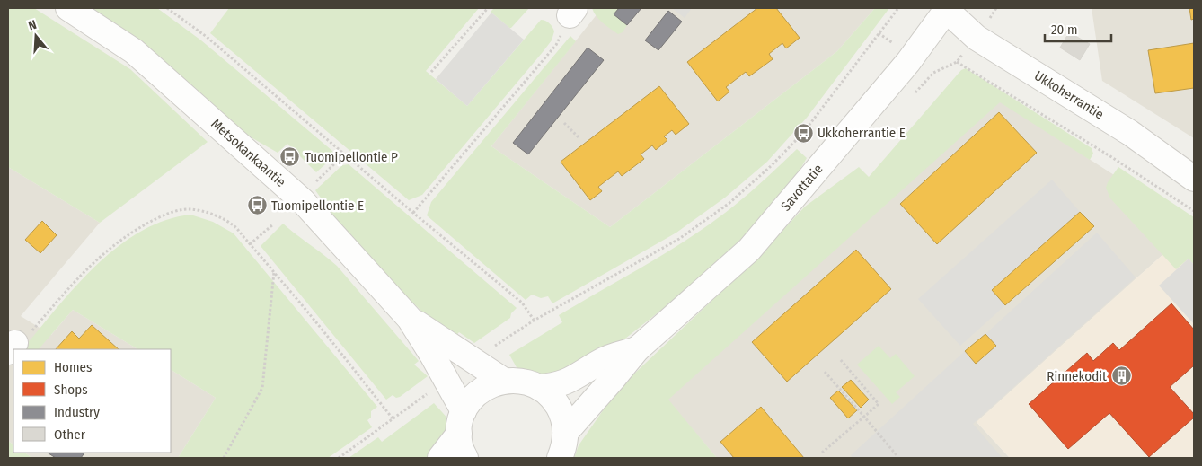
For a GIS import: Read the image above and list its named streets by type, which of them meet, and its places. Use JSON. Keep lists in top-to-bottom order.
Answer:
{
  "streets": {
    "street": ["Ukkoherrantie", "Metsokankaantie", "Savottatie"]
  },
  "crossings": [
    ["Ukkoherrantie", "Savottatie"]
  ],
  "places": {
    "bus stop": ["Ukkoherrantie E", "Tuomipellontie P", "Tuomipellontie E"],
    "building": ["Rinnekodit"]
  },
  "legend": [
    "Homes",
    "Shops",
    "Industry",
    "Other"
  ],
  "scale_bar": "20 m",
  "north": "top"
}
